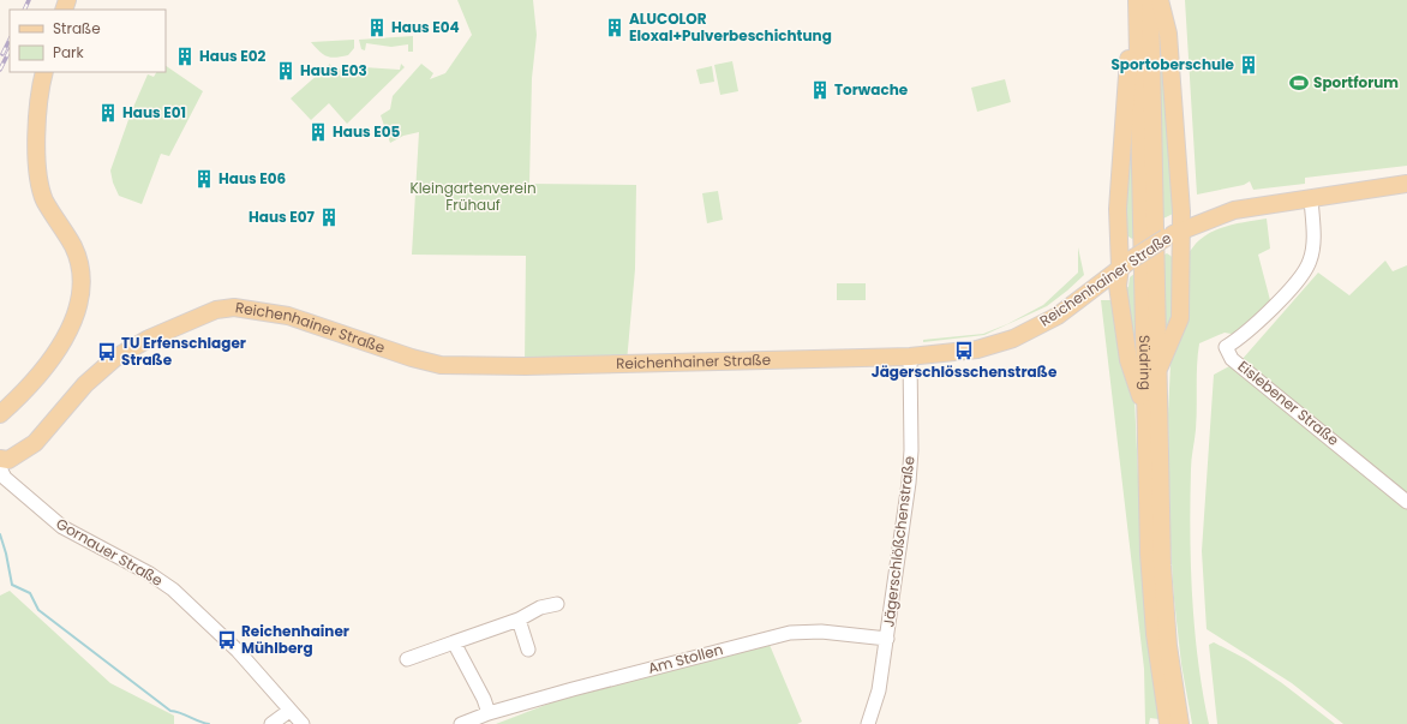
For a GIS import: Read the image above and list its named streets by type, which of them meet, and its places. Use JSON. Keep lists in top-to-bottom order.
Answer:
{
  "streets": {
    "main road": ["Reichenhainer Straße", "Südring"],
    "street": [
      "Eislebener Straße",
      "Jägerschlößchenstraße",
      "Gornauer Straße",
      "Am Stollen"
    ]
  },
  "crossings": [
    ["Reichenhainer Straße", "Eislebener Straße"],
    ["Reichenhainer Straße", "Jägerschlößchenstraße"],
    ["Reichenhainer Straße", "Gornauer Straße"],
    ["Jägerschlößchenstraße", "Am Stollen"]
  ],
  "parks": ["Kleingartenverein Frühauf"],
  "places": {
    "building": [
      "Haus E04",
      "ALUCOLOR Eloxal+Pulverbeschichtung",
      "Haus E02",
      "Sportoberschule",
      "Haus E03",
      "Torwache",
      "Haus E01",
      "Haus E05",
      "Haus E06",
      "Haus E07"
    ],
    "sports": ["Sportforum"],
    "bus stop": ["Jägerschlösschenstraße", "TU Erfenschlager Straße", "Reichenhainer Mühlberg"]
  },
  "legend": ["Straße", "Park"]
}
